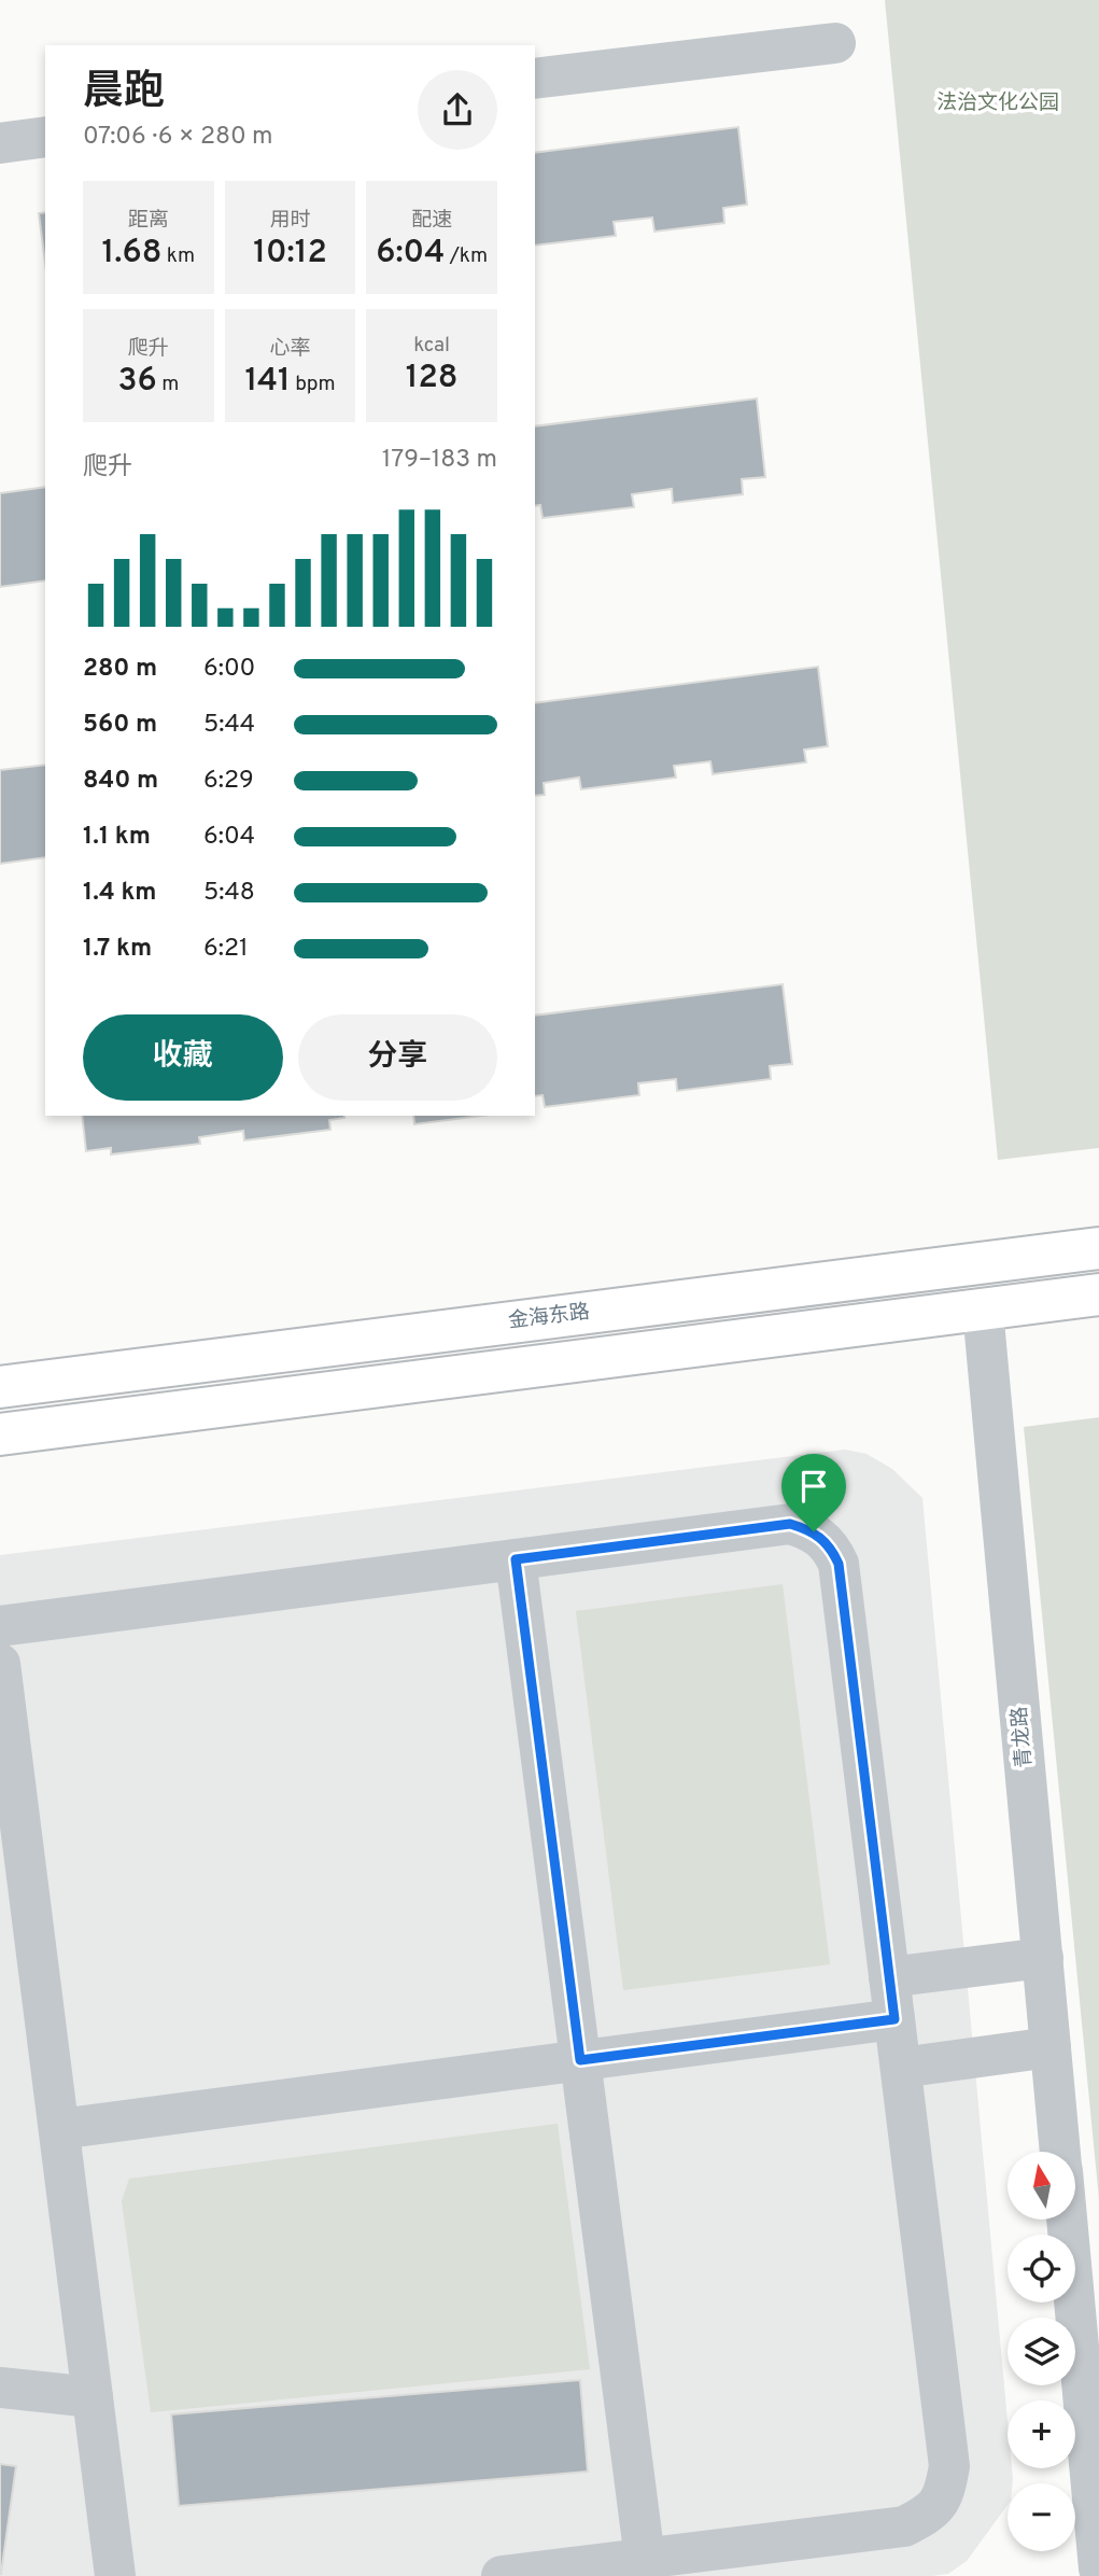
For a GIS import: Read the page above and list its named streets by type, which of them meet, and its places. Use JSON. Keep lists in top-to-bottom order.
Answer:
{
  "streets": {
    "main road": ["金海东路"],
    "street": ["青龙路"]
  },
  "parks": ["法治文化公园"],
  "north": "top",
  "page": {
    "heading": ["晨跑", "07:06 · 6 × 280 m"],
    "stats": [
      ["距离", "1.68 km"],
      ["用时", "10:12"],
      ["配速", "6:04 /km"],
      ["爬升", "36 m"],
      ["心率", "141 bpm"],
      ["kcal", "128"]
    ],
    "chart": ["爬升", "179–183 m"],
    "list": [
      {
        "name": "280 m",
        "note": "6:00"
      },
      {
        "name": "560 m",
        "note": "5:44"
      },
      {
        "name": "840 m",
        "note": "6:29"
      },
      {
        "name": "1.1 km",
        "note": "6:04"
      },
      {
        "name": "1.4 km",
        "note": "5:48"
      },
      {
        "name": "1.7 km",
        "note": "6:21"
      }
    ],
    "buttons": ["收藏", "分享"],
    "map_buttons": ["+", "−"]
  }
}
